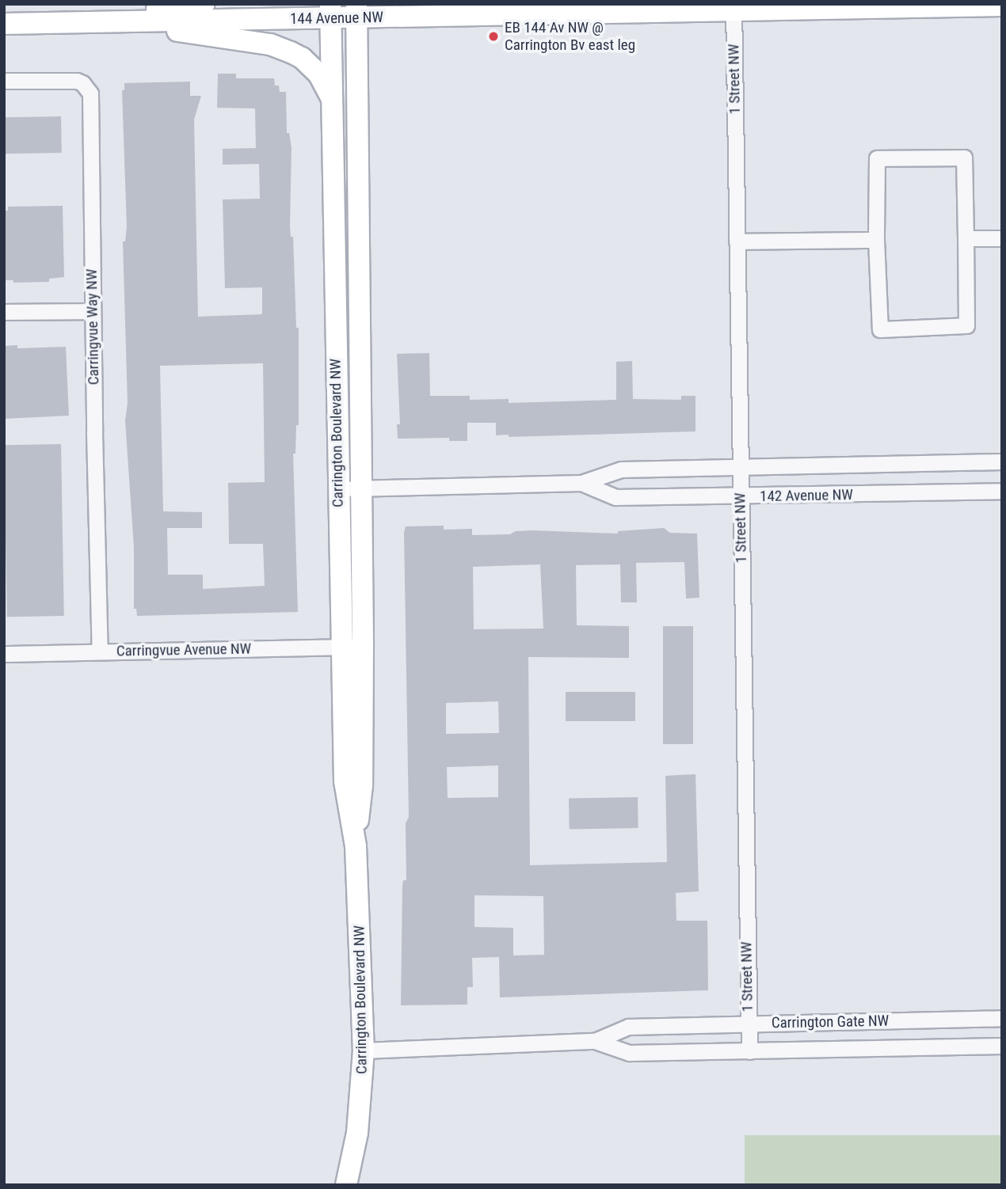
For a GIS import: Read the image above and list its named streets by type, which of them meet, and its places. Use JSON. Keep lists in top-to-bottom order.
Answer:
{
  "streets": {
    "street": [
      "144 Avenue NW",
      "1 Street NW",
      "Carringvue Way NW",
      "Carrington Boulevard NW",
      "142 Avenue NW",
      "Carringvue Avenue NW",
      "Carrington Gate NW"
    ]
  },
  "crossings": [
    ["144 Avenue NW", "1 Street NW"],
    ["144 Avenue NW", "Carrington Boulevard NW"],
    ["1 Street NW", "142 Avenue NW"],
    ["1 Street NW", "Carrington Gate NW"],
    ["Carringvue Way NW", "Carringvue Avenue NW"],
    ["Carrington Boulevard NW", "142 Avenue NW"],
    ["Carrington Boulevard NW", "Carringvue Avenue NW"],
    ["Carrington Boulevard NW", "Carrington Gate NW"]
  ],
  "places": ["EB 144 Av NW @ Carrington Bv east leg"]
}
